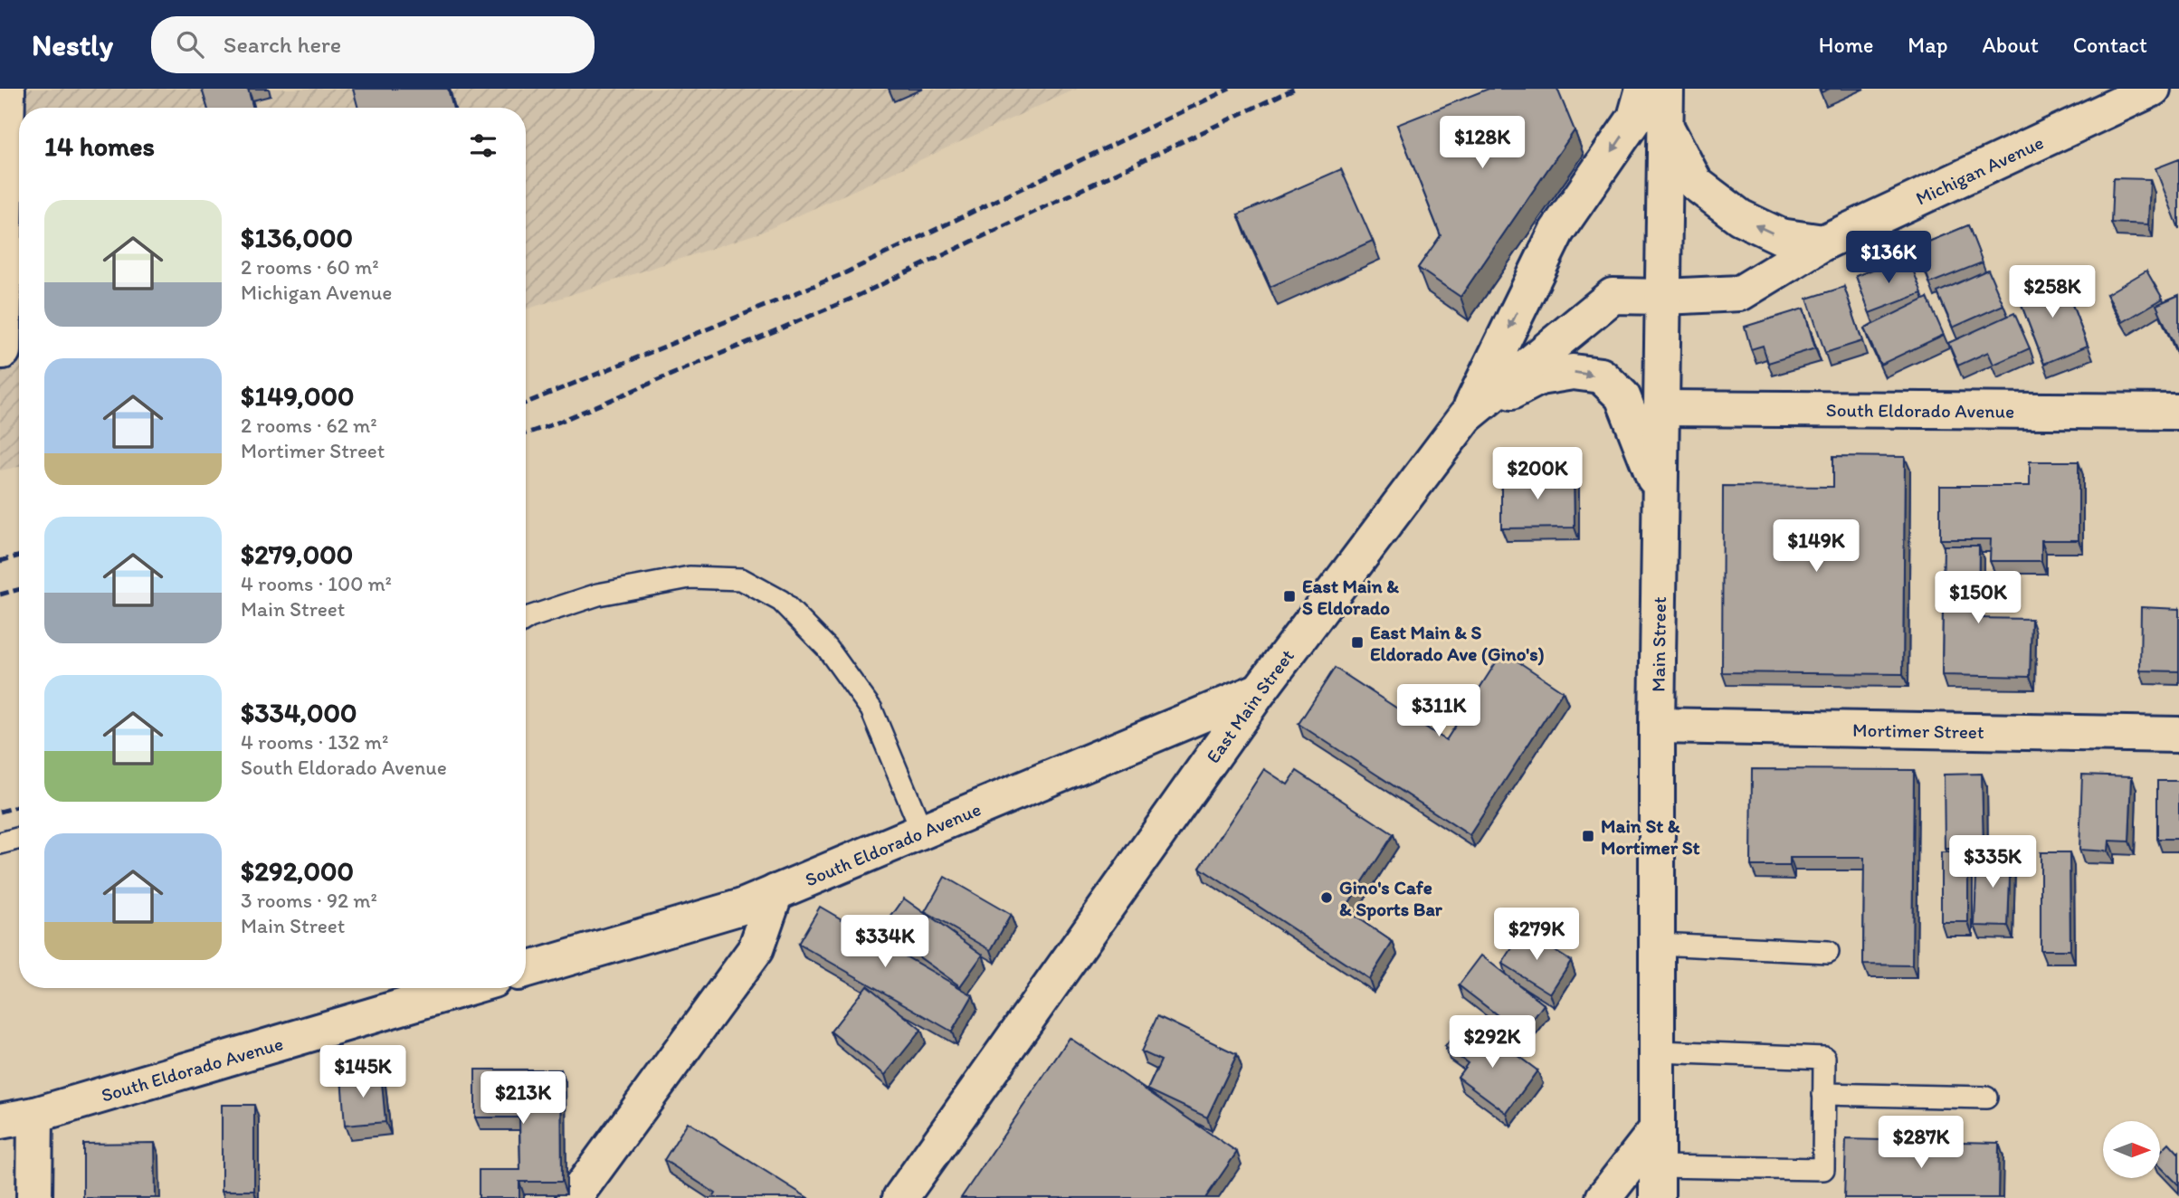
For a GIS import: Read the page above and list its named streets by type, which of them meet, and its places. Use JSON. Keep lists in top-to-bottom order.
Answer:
{
  "streets": {
    "street": [
      "Michigan Avenue",
      "South Eldorado Avenue",
      "Main Street",
      "East Main Street",
      "Mortimer Street"
    ]
  },
  "crossings": [
    ["Michigan Avenue", "Main Street"],
    ["Michigan Avenue", "East Main Street"],
    ["South Eldorado Avenue", "Main Street"],
    ["South Eldorado Avenue", "East Main Street"],
    ["Main Street", "East Main Street"],
    ["Main Street", "Mortimer Street"]
  ],
  "places": {
    "transit": ["East Main & S Eldorado", "East Main & S Eldorado Ave (Gino's)", "Main St & Mortimer St"],
    "other": ["Gino's Cafe & Sports Bar"]
  },
  "north": "right",
  "page": {
    "header": "Nestly",
    "search": "Search here",
    "nav": [
      "Home",
      "Map",
      "About",
      "Contact"
    ],
    "heading": "14 homes",
    "price": [
      "$128K",
      "$136K",
      "$258K",
      "$200K",
      "$149K",
      "$150K",
      "$311K",
      "$335K",
      "$279K",
      "$334K",
      "$292K",
      "$145K",
      "$213K",
      "$287K"
    ],
    "list": [
      {
        "name": "$136,000",
        "note": "2 rooms · 60 m² · Michigan Avenue"
      },
      {
        "name": "$149,000",
        "note": "2 rooms · 62 m² · Mortimer Street"
      },
      {
        "name": "$279,000",
        "note": "4 rooms · 100 m² · Main Street"
      },
      {
        "name": "$334,000",
        "note": "4 rooms · 132 m² · South Eldorado Avenue"
      },
      {
        "name": "$292,000",
        "note": "3 rooms · 92 m² · Main Street"
      }
    ]
  }
}
